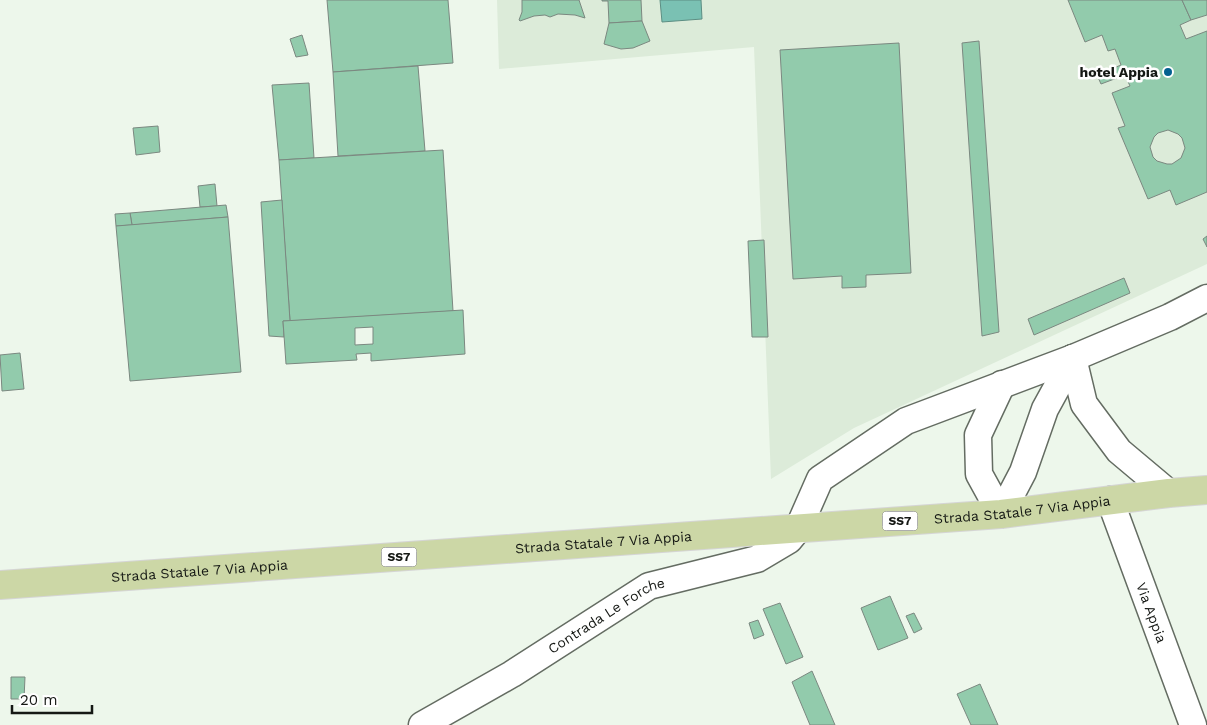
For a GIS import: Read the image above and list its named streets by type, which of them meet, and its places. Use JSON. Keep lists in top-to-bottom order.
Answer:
{
  "streets": {
    "main road": ["Strada Statale 7 Via Appia", "SS7"],
    "street": ["Via Appia", "Contrada Le Forche"]
  },
  "crossings": [
    ["Strada Statale 7 Via Appia", "Via Appia"],
    ["Strada Statale 7 Via Appia", "Contrada Le Forche"]
  ],
  "places": ["hotel Appia"],
  "scale_bar": "20 m"
}
